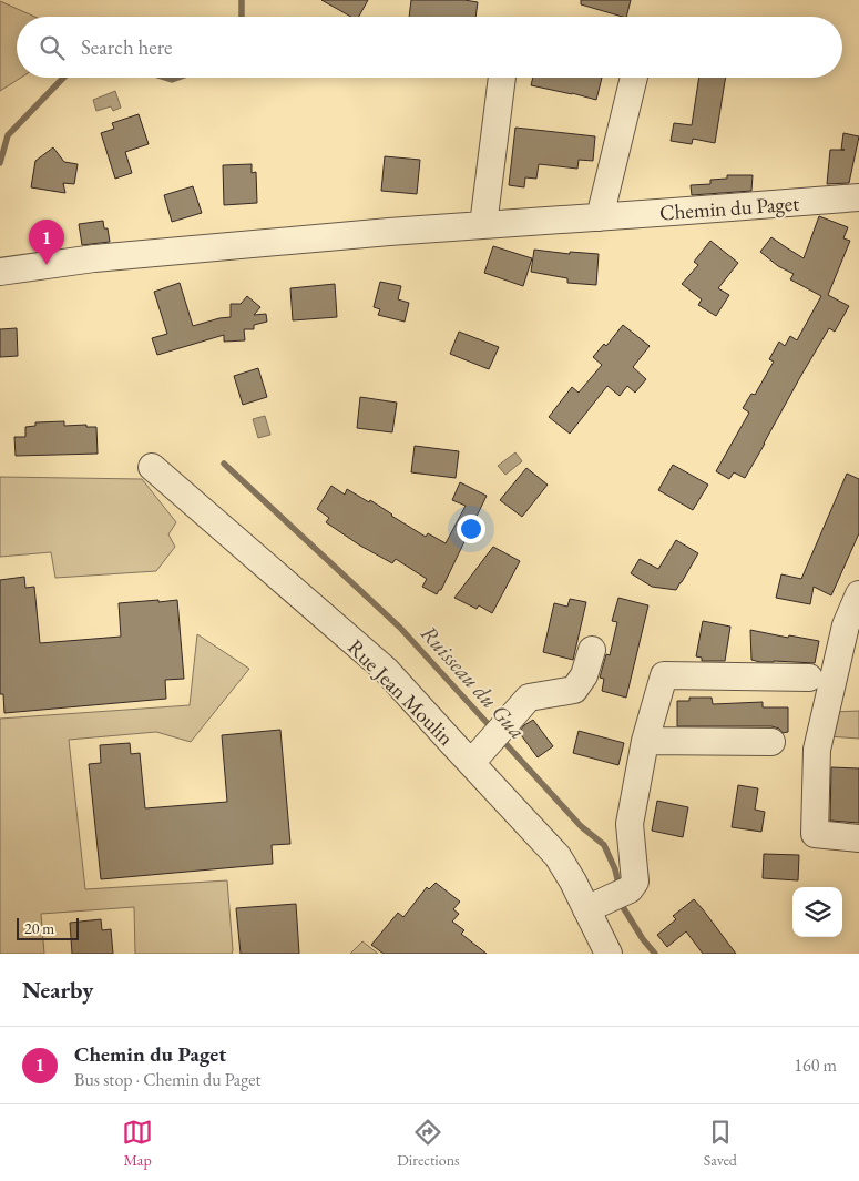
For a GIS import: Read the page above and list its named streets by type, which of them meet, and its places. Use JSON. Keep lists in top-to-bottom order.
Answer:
{
  "streets": {
    "street": ["Chemin du Paget", "Rue Jean Moulin"]
  },
  "water": ["Ruisseau du Gua"],
  "scale_bar": "20 m",
  "page": {
    "search": "Search here",
    "pins": "1",
    "scale": "20 m",
    "heading": "Nearby",
    "list": [
      {
        "mark": "1",
        "name": "Chemin du Paget",
        "note": "Bus stop · Chemin du Paget",
        "value": "160 m"
      }
    ],
    "nav": ["Map", "Directions", "Saved"]
  }
}
